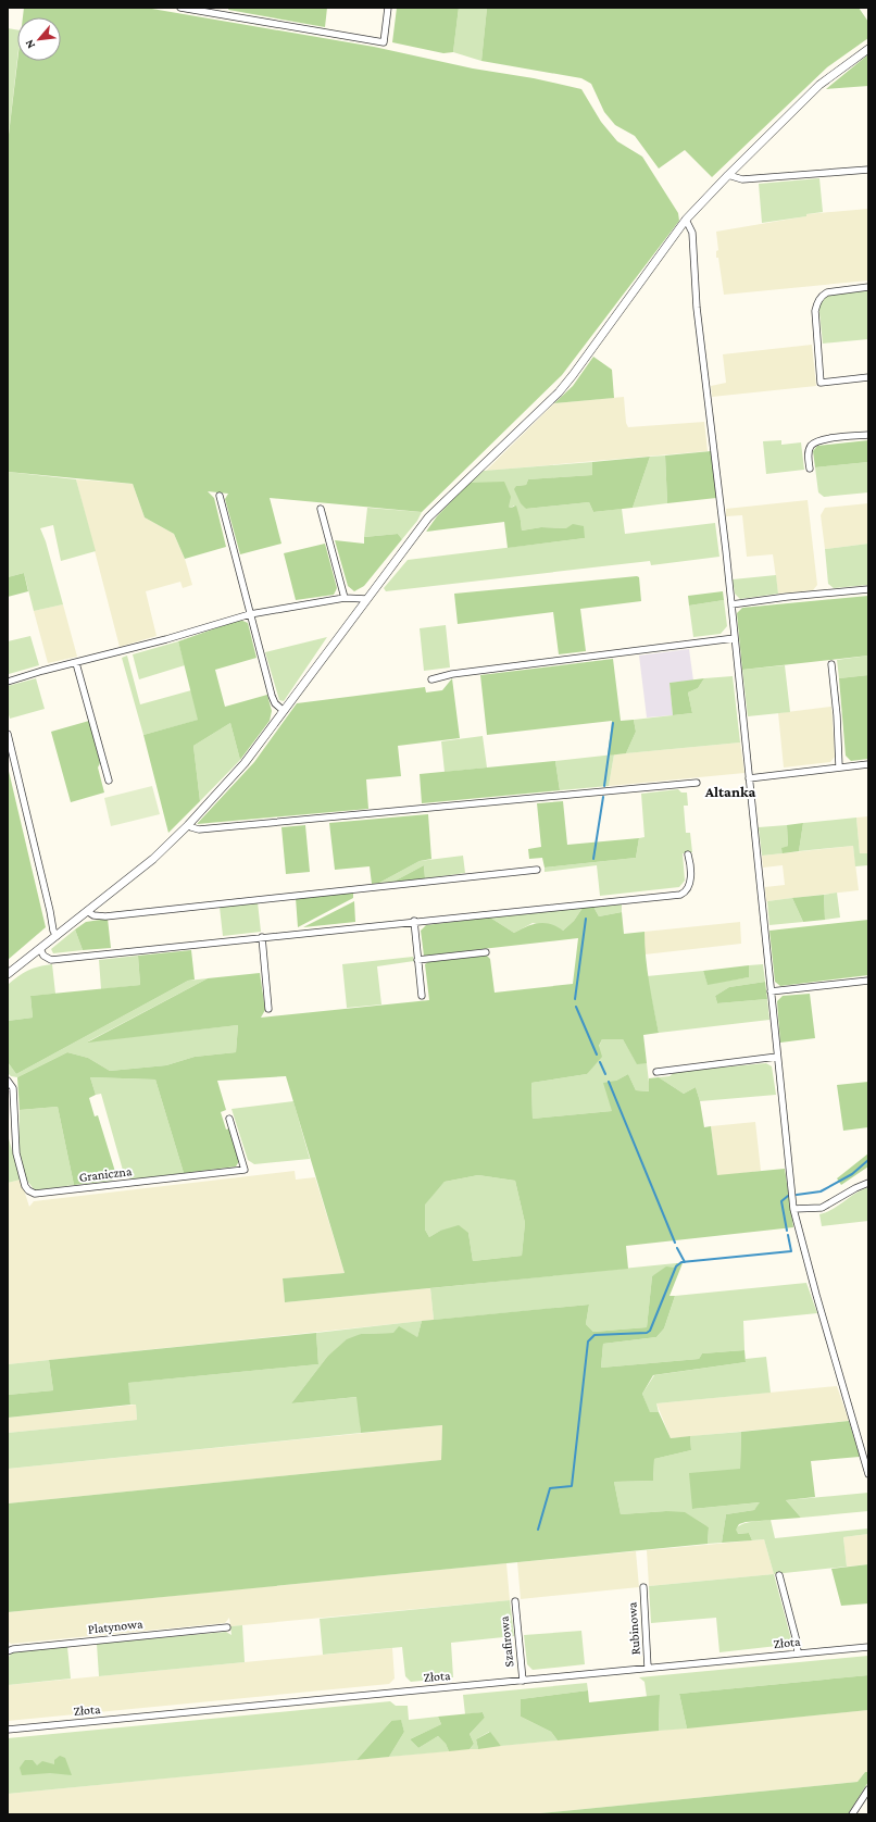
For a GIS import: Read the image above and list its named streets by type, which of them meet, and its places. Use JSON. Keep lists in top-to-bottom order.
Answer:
{
  "streets": {
    "street": [
      "Graniczna",
      "Platynowa",
      "Rubinowa",
      "Szafirowa",
      "Złota"
    ]
  },
  "crossings": [
    ["Rubinowa", "Złota"],
    ["Szafirowa", "Złota"]
  ],
  "districts": ["Altanka"],
  "north": "bottom left"
}
